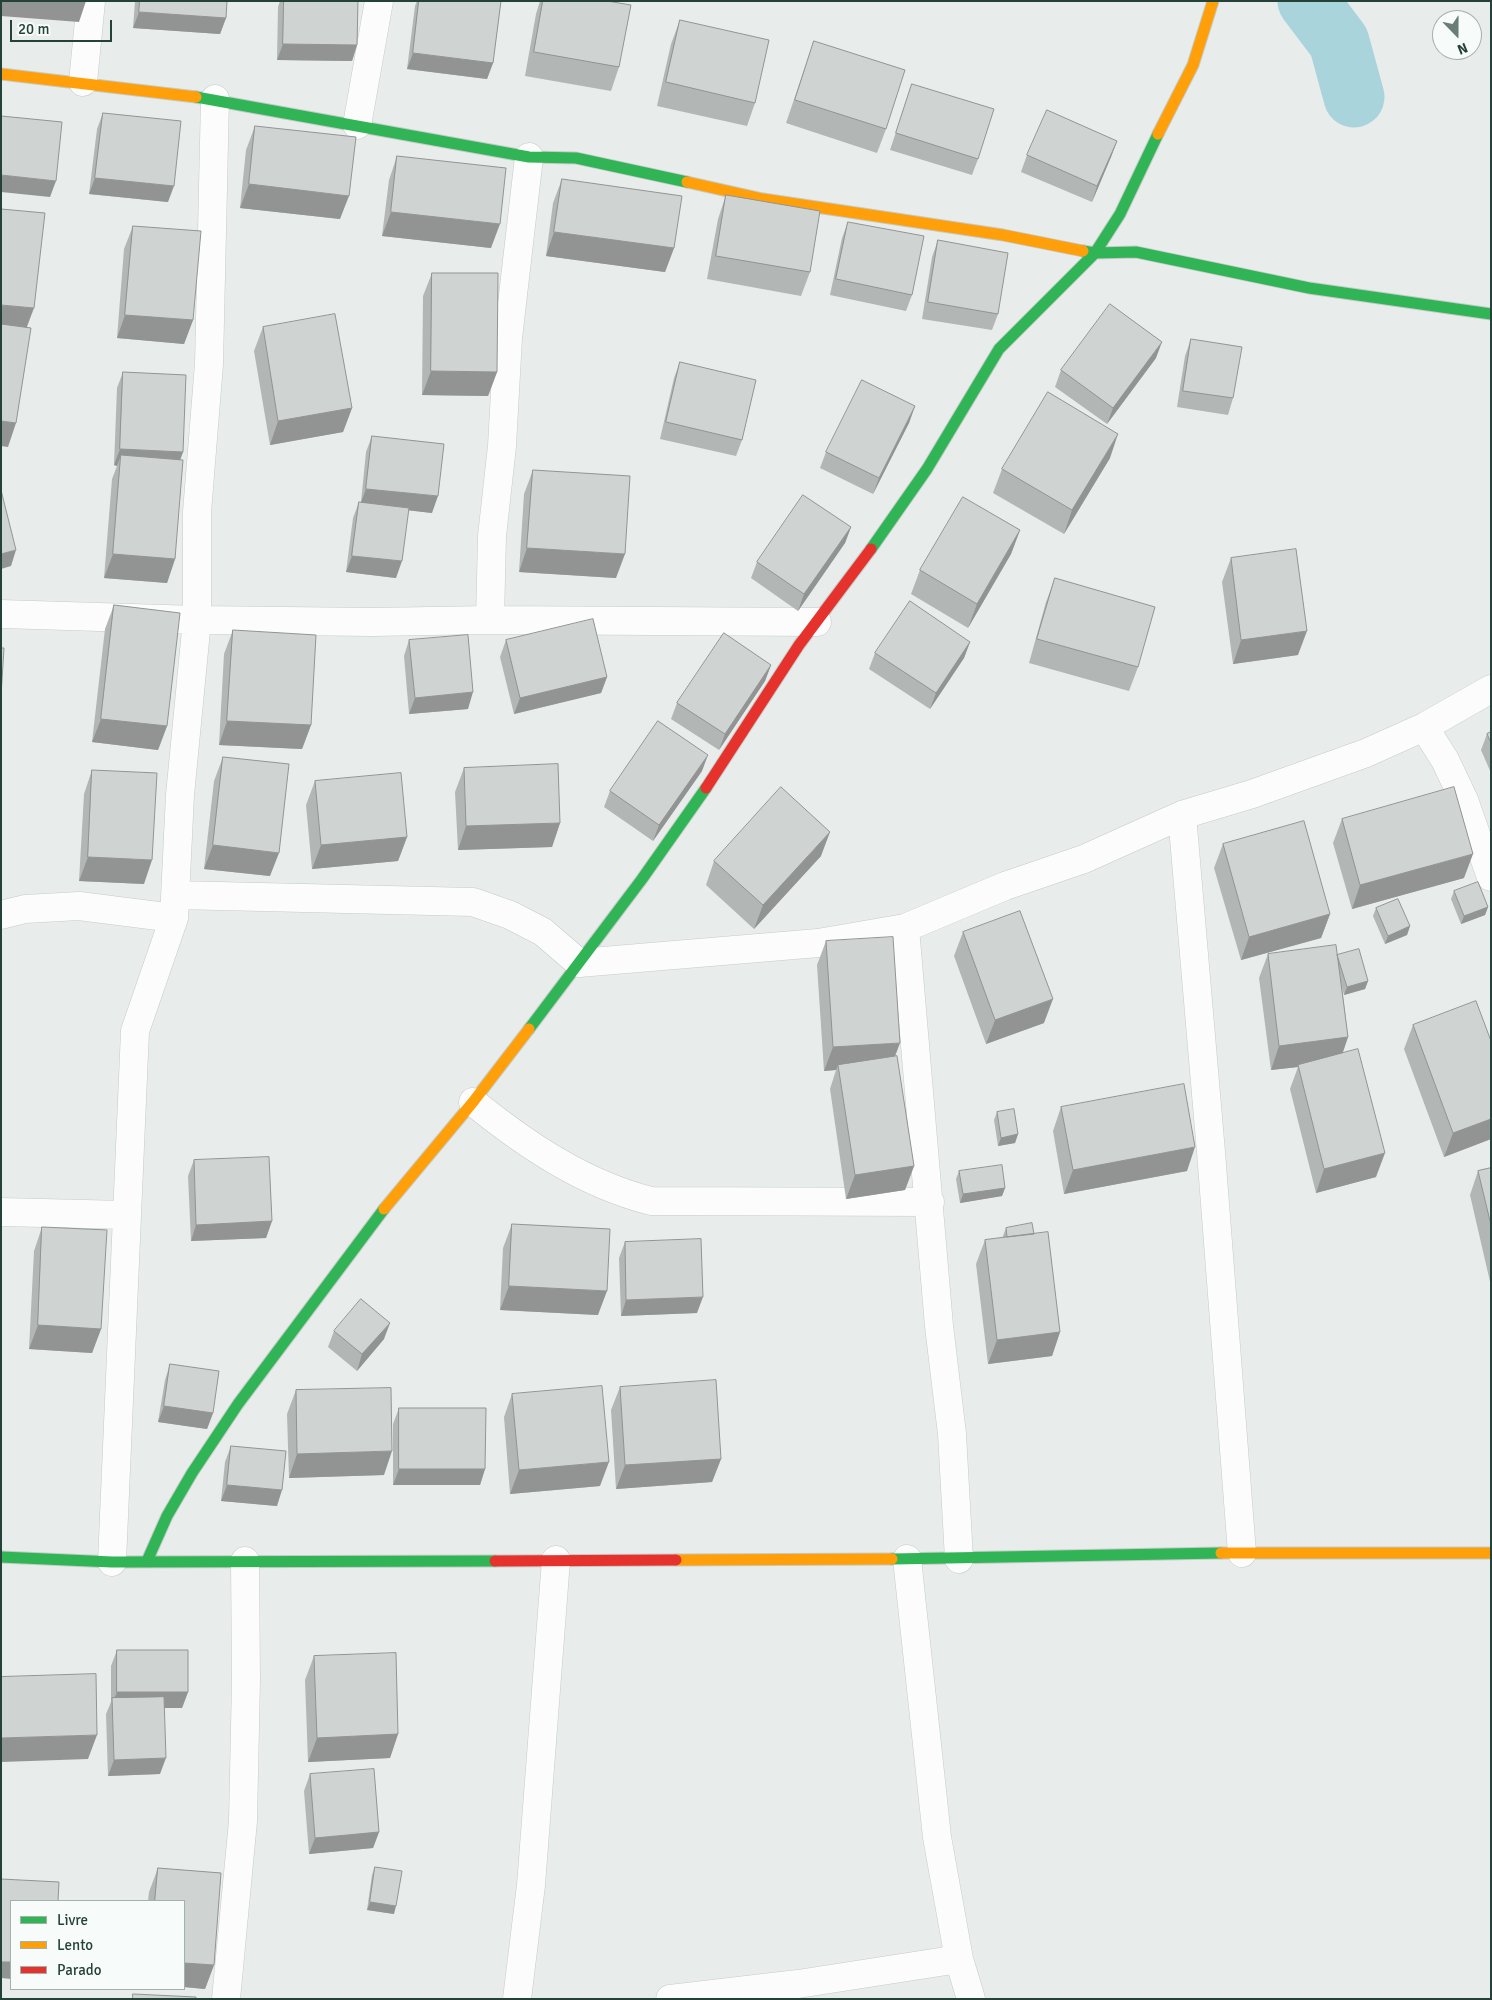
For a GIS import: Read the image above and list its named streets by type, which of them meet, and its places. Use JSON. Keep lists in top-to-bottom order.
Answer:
{
  "legend": ["Livre", "Lento", "Parado"],
  "scale_bar": "20 m",
  "north": "bottom"
}
